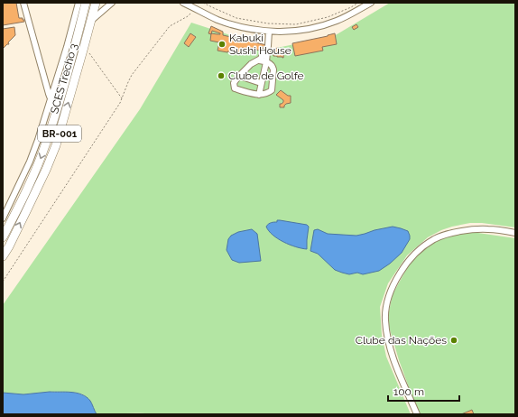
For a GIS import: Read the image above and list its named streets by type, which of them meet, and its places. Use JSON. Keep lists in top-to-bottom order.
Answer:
{
  "streets": {
    "highway": ["SCES Trecho 3", "BR-001"]
  },
  "places": ["Kabuki Sushi House", "Clube de Golfe", "Clube das Nações"],
  "scale_bar": "100 m"
}
